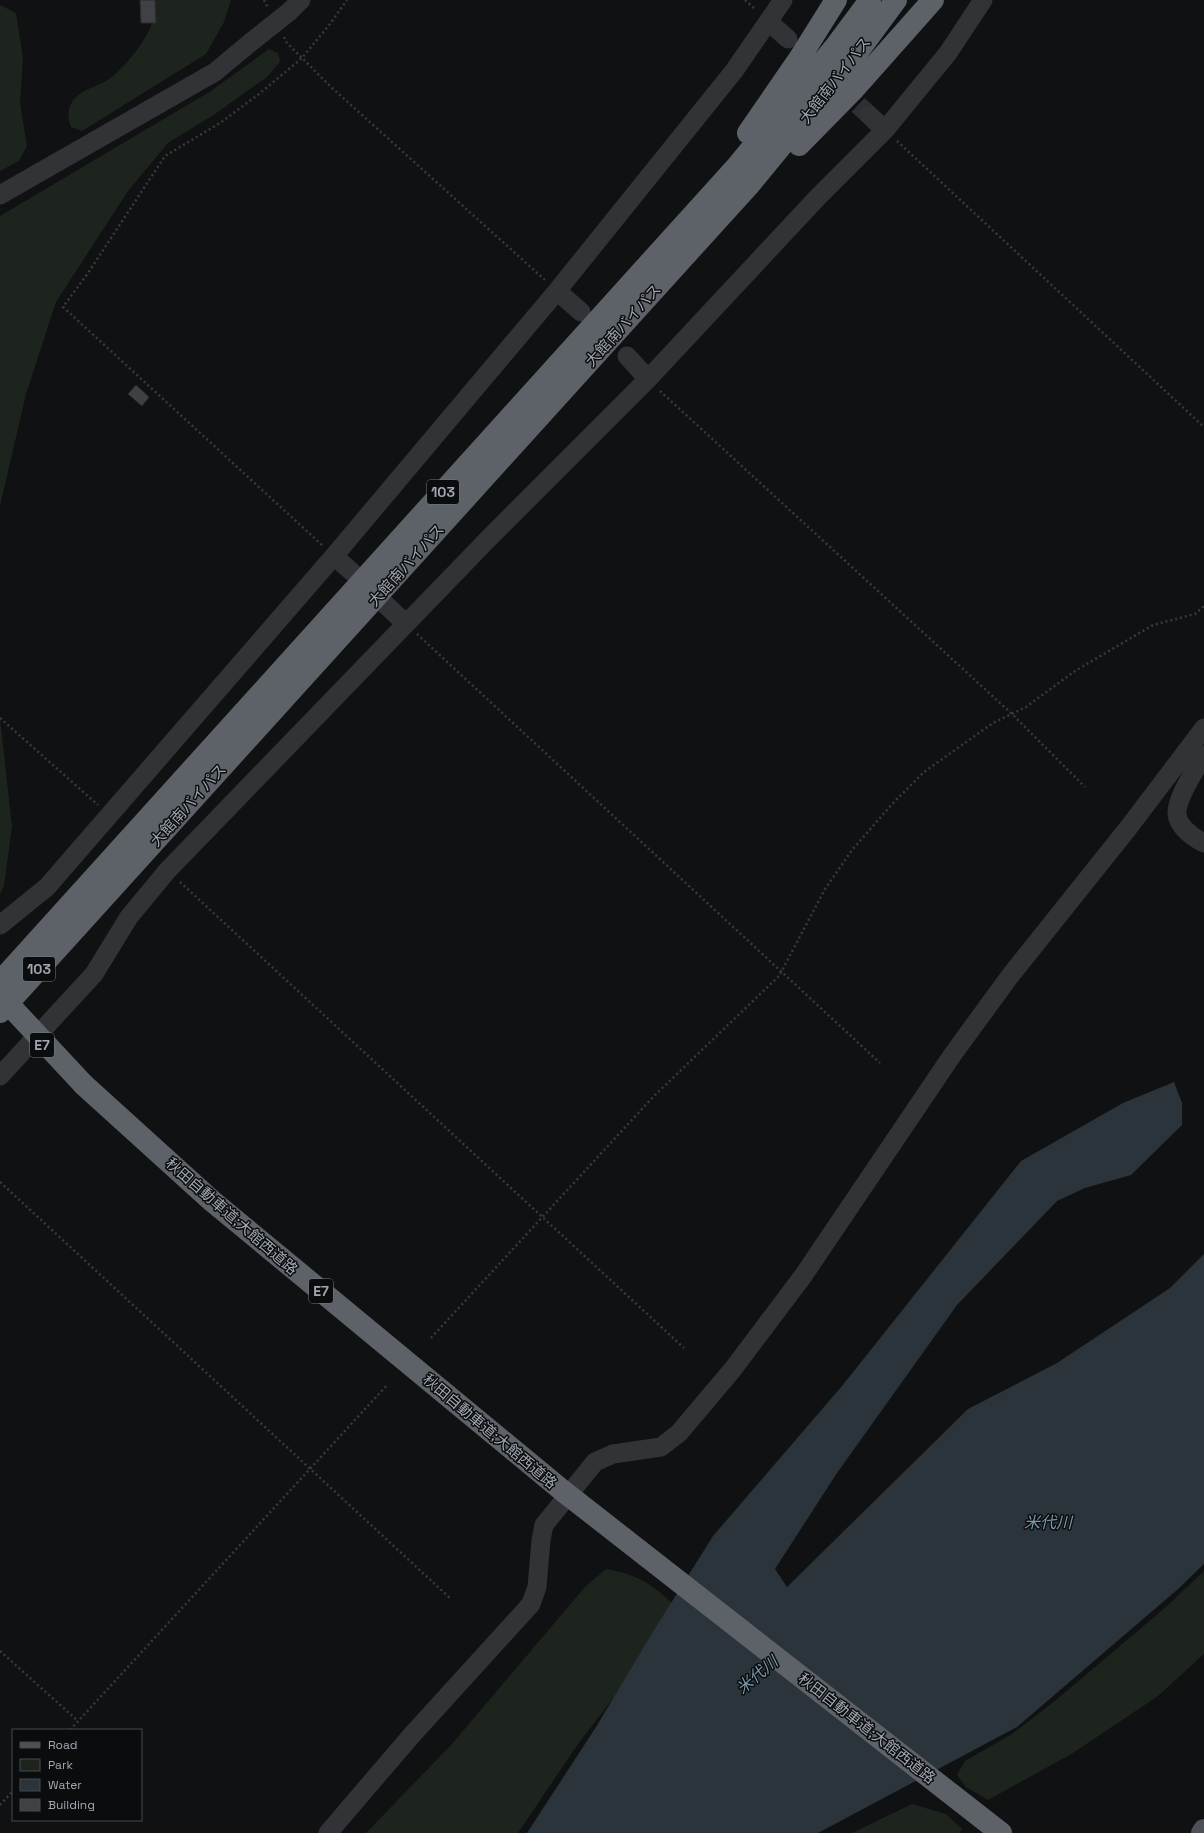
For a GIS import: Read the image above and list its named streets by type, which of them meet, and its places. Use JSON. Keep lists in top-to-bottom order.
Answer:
{
  "streets": {
    "highway": [
      "大館南バイパス",
      "103",
      "E7",
      "秋田自動車道;大館西道路"
    ]
  },
  "water": ["米代川"],
  "legend": [
    "Road",
    "Park",
    "Water",
    "Building"
  ]
}
